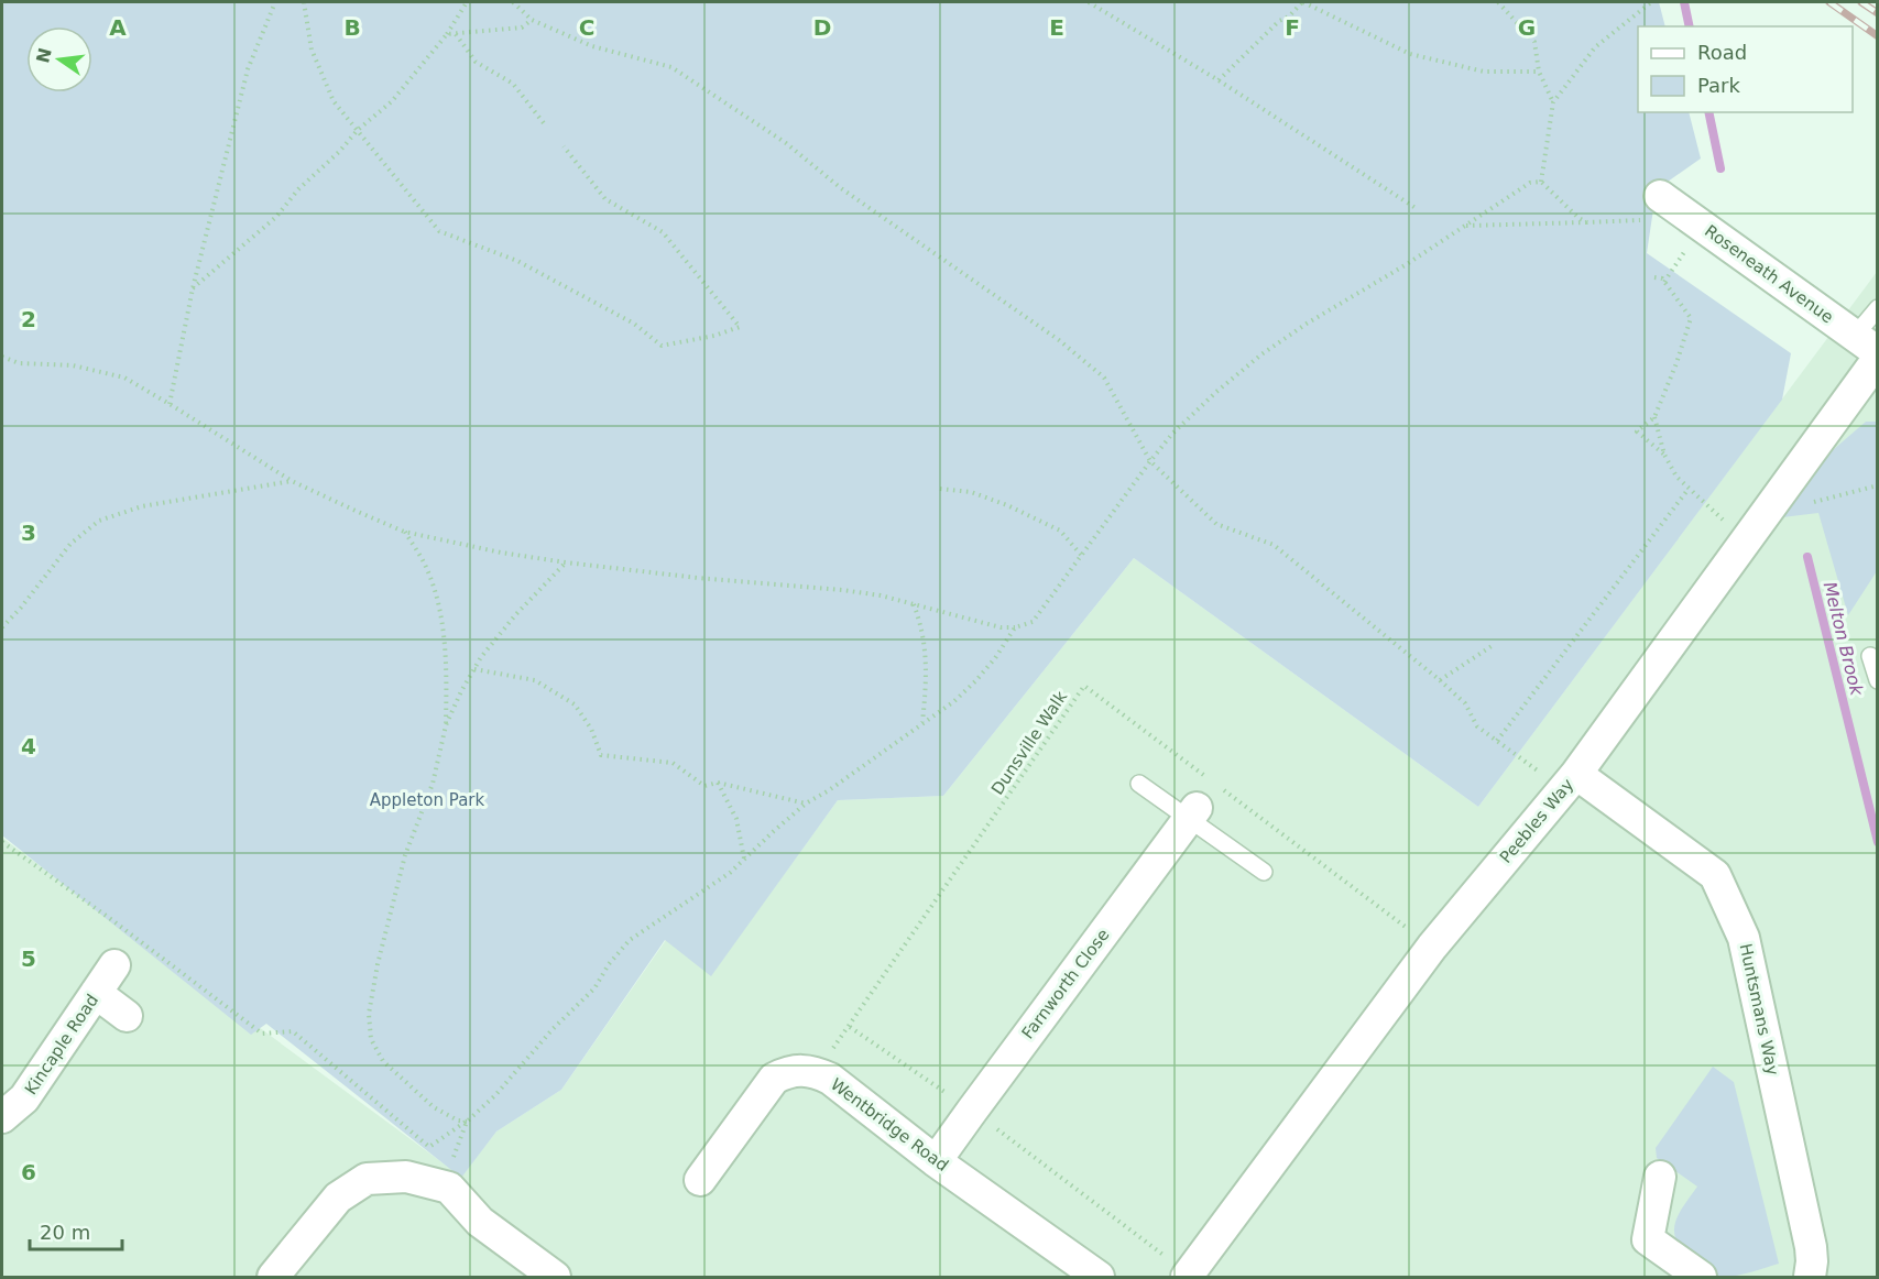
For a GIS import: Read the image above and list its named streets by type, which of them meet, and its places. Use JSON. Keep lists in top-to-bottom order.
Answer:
{
  "streets": {
    "street": [
      "Roseneath Avenue",
      "Peebles Way",
      "Farnworth Close",
      "Huntsmans Way",
      "Kincaple Road",
      "Wentbridge Road"
    ],
    "path": ["Dunsville Walk"]
  },
  "crossings": [
    ["Dunsville Walk", "Peebles Way"],
    ["Dunsville Walk", "Wentbridge Road"],
    ["Peebles Way", "Huntsmans Way"],
    ["Farnworth Close", "Wentbridge Road"]
  ],
  "water": ["Melton Brook"],
  "parks": ["Appleton Park"],
  "legend": ["Road", "Park"],
  "scale_bar": "20 m",
  "north": "left",
  "grid": {
    "columns": [
      "A",
      "B",
      "C",
      "D",
      "E",
      "F",
      "G"
    ],
    "rows": [
      "2",
      "3",
      "4",
      "5",
      "6"
    ]
  }
}
